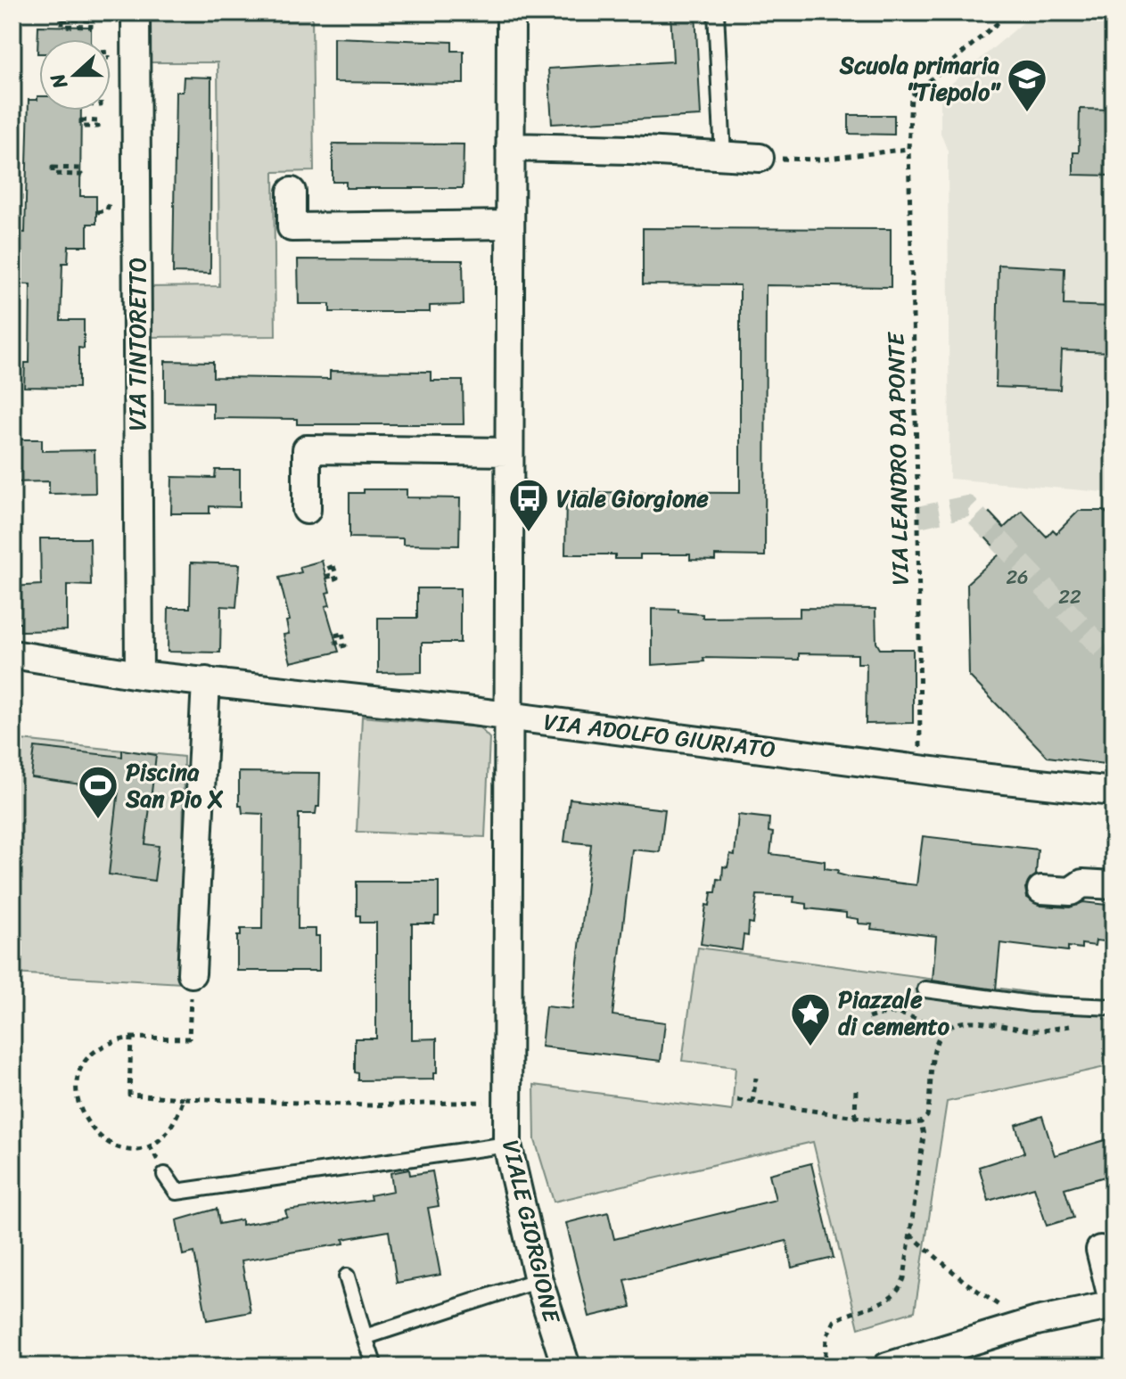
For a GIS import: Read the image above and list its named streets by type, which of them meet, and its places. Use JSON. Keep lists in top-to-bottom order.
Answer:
{
  "streets": {
    "street": ["VIA TINTORETTO", "VIA ADOLFO GIURIATO", "VIALE GIORGIONE"],
    "path": ["VIA LEANDRO DA PONTE"]
  },
  "crossings": [
    ["VIA TINTORETTO", "VIA ADOLFO GIURIATO"],
    ["VIA LEANDRO DA PONTE", "VIA ADOLFO GIURIATO"],
    ["VIA ADOLFO GIURIATO", "VIALE GIORGIONE"]
  ],
  "places": {
    "school or university": ["Scuola primaria \"Tiepolo\""],
    "bus stop": ["Viale Giorgione"],
    "sports": ["Piscina San Pio X"],
    "place": ["Piazzale di cemento"]
  },
  "house_numbers": ["26", "22"],
  "north": "left"
}
